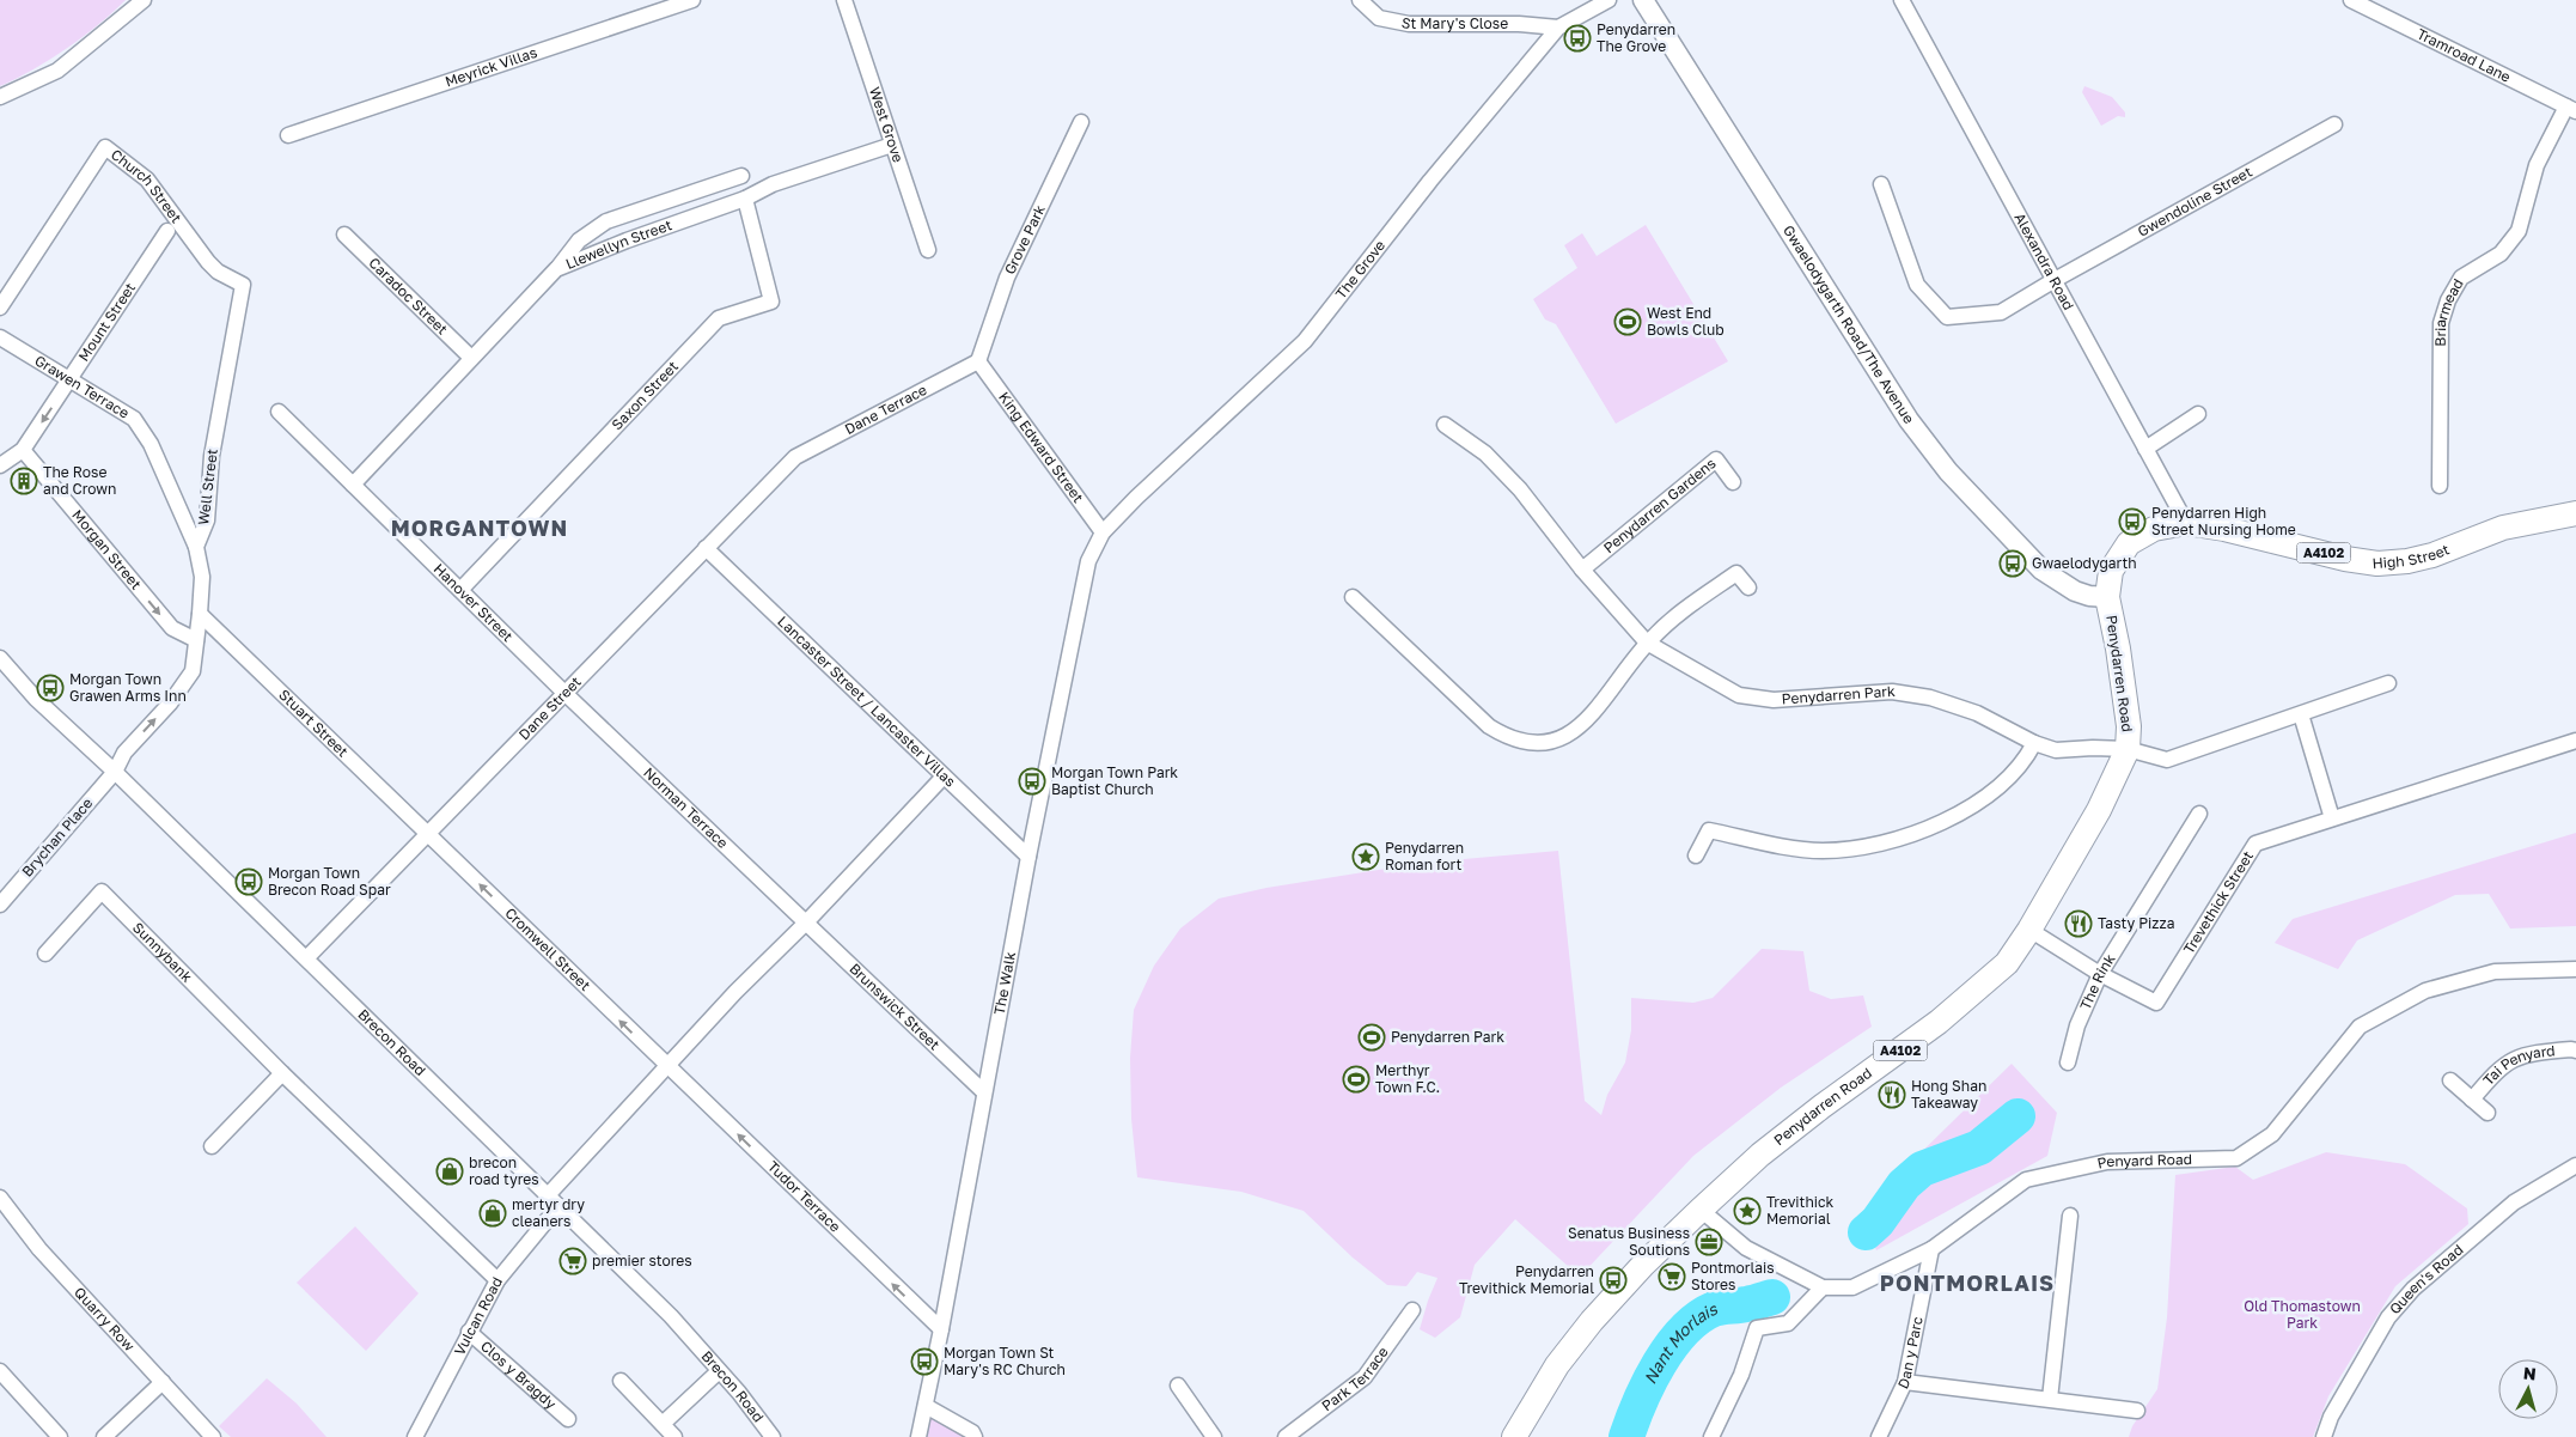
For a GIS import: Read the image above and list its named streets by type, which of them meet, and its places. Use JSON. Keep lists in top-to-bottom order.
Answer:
{
  "streets": {
    "main road": ["A4102", "High Street", "Penydarren Road"],
    "street": [
      "St Mary's Close",
      "Tramroad Lane",
      "Meyrick Villas",
      "West Grove",
      "Church Street",
      "Gwendoline Street",
      "Grove Park",
      "Llewellyn Street",
      "Alexandra Road",
      "The Grove",
      "Caradoc Street",
      "Briarmead",
      "Mount Street",
      "Gwaelodygarth Road/The Avenue",
      "Grawen Terrace",
      "Saxon Street",
      "Dane Terrace",
      "King Edward Street",
      "Well Street",
      "Penydarren Gardens",
      "Morgan Street",
      "Hanover Street",
      "Penydarren Park",
      "Lancaster Street / Lancaster Villas",
      "Dane Street",
      "Stuart Street",
      "Norman Terrace",
      "Brychan Place",
      "Trevethick Street",
      "Cromwell Street",
      "Sunnybank",
      "The Rink",
      "The Walk",
      "Brunswick Street",
      "Brecon Road",
      "Tai Penyard",
      "Penyard Road",
      "Tudor Terrace",
      "Queen's Road",
      "Vulcan Road",
      "Quarry Row",
      "Dan y Parc",
      "Clos y Bragdy",
      "Park Terrace"
    ]
  },
  "crossings": [
    ["St Mary's Close", "The Grove"],
    ["Tramroad Lane", "Briarmead"],
    ["West Grove", "Llewellyn Street"],
    ["Church Street", "Well Street"],
    ["Gwendoline Street", "Alexandra Road"],
    ["Grove Park", "Dane Terrace"],
    ["Grove Park", "King Edward Street"],
    ["Llewellyn Street", "Caradoc Street"],
    ["Llewellyn Street", "Saxon Street"],
    ["Llewellyn Street", "Hanover Street"],
    ["Alexandra Road", "High Street"],
    ["The Grove", "King Edward Street"],
    ["The Grove", "The Walk"],
    ["Mount Street", "Grawen Terrace"],
    ["Mount Street", "Morgan Street"],
    ["Gwaelodygarth Road/The Avenue", "High Street"],
    ["Gwaelodygarth Road/The Avenue", "Penydarren Road"],
    ["Grawen Terrace", "Well Street"],
    ["Saxon Street", "Hanover Street"],
    ["Dane Terrace", "King Edward Street"],
    ["Dane Terrace", "Dane Street"],
    ["King Edward Street", "The Walk"],
    ["Well Street", "Morgan Street"],
    ["Well Street", "Stuart Street"],
    ["Well Street", "Brychan Place"],
    ["Well Street", "Brecon Road"],
    ["Penydarren Gardens", "Penydarren Park"],
    ["High Street", "Penydarren Road"],
    ["Hanover Street", "Dane Street"],
    ["Hanover Street", "Norman Terrace"],
    ["Penydarren Road", "Penydarren Park"],
    ["Penydarren Road", "Trevethick Street"],
    ["Penydarren Road", "Penyard Road"],
    ["Lancaster Street / Lancaster Villas", "Dane Street"],
    ["Lancaster Street / Lancaster Villas", "The Walk"],
    ["Dane Street", "Stuart Street"],
    ["Dane Street", "Norman Terrace"],
    ["Dane Street", "Cromwell Street"],
    ["Dane Street", "Brecon Road"],
    ["Stuart Street", "Cromwell Street"],
    ["Norman Terrace", "Brunswick Street"],
    ["Brychan Place", "Brecon Road"],
    ["Trevethick Street", "The Rink"],
    ["Cromwell Street", "Tudor Terrace"],
    ["Sunnybank", "Vulcan Road"],
    ["The Walk", "Brunswick Street"],
    ["The Walk", "Tudor Terrace"],
    ["Brecon Road", "Vulcan Road"],
    ["Penyard Road", "Dan y Parc"],
    ["Vulcan Road", "Clos y Bragdy"]
  ],
  "one_way": ["Morgan Street", "Cromwell Street", "Tudor Terrace"],
  "districts": ["MORGANTOWN", "PONTMORLAIS"],
  "water": ["Nant Morlais"],
  "parks": ["Old Thomastown Park"],
  "places": {
    "bus stop": [
      "Penydarren The Grove",
      "Penydarren High Street Nursing Home",
      "Gwaelodygarth",
      "Morgan Town Grawen Arms Inn",
      "Morgan Town Park Baptist Church",
      "Morgan Town Brecon Road Spar",
      "Penydarren Trevithick Memorial",
      "Morgan Town St Mary's RC Church"
    ],
    "sports": ["West End Bowls Club", "Penydarren Park", "Merthyr Town F.C."],
    "building": ["The Rose and Crown"],
    "place": ["Penydarren Roman fort", "Trevithick Memorial"],
    "restaurant": ["Tasty Pizza", "Hong Shan Takeaway"],
    "shop": ["brecon road tyres", "mertyr dry cleaners"],
    "office": ["Senatus Business Soutions"],
    "supermarket": ["premier stores", "Pontmorlais Stores"]
  },
  "north": "top"
}
